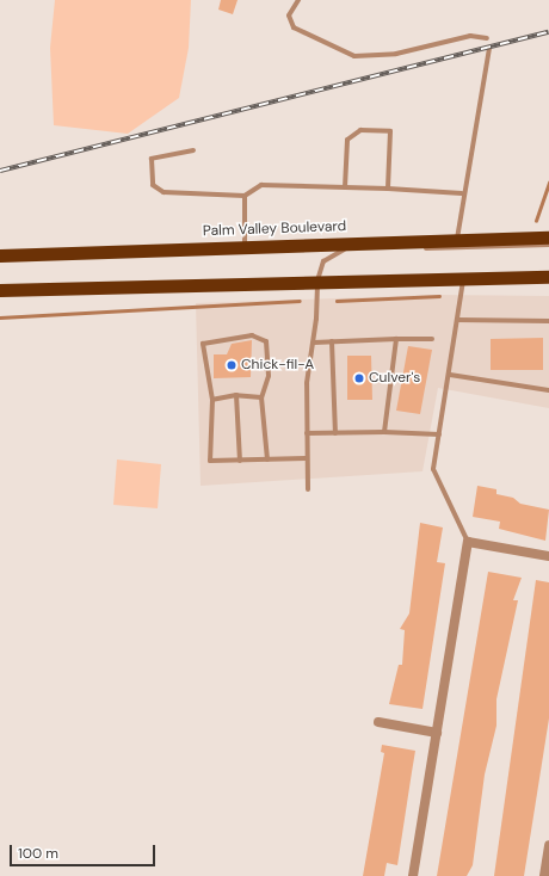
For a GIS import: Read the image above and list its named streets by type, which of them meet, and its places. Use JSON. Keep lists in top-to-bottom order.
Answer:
{
  "streets": {
    "highway": ["Palm Valley Boulevard"]
  },
  "places": ["Chick-fil-A", "Culver's"],
  "scale_bar": "100 m"
}
